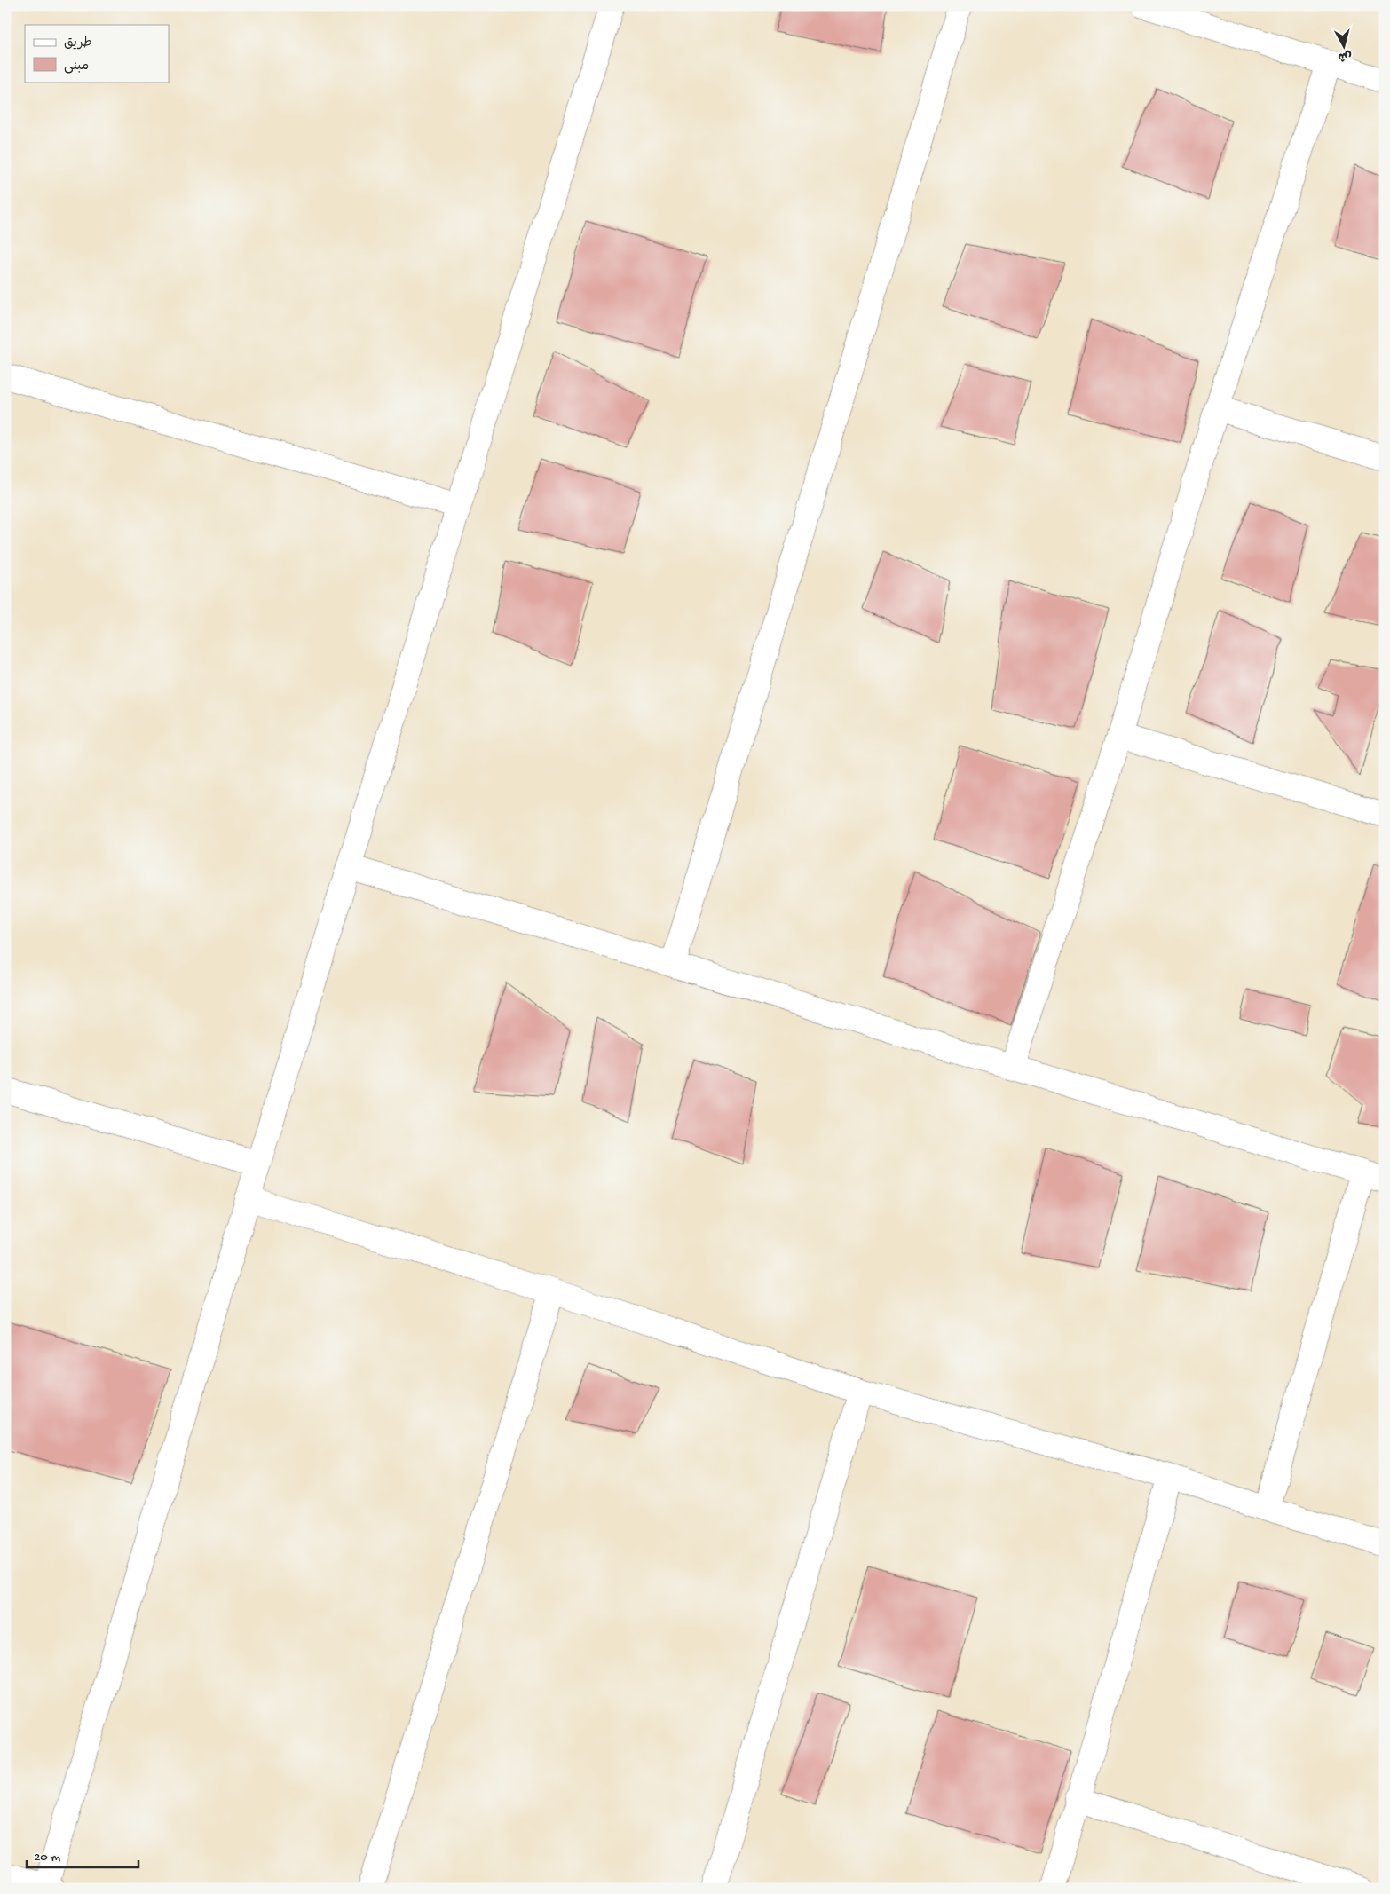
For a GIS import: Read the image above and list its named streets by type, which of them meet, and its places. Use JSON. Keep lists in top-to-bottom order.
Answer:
{
  "legend": ["طريق", "مبنى"],
  "scale_bar": "20 m",
  "north": "bottom"
}
